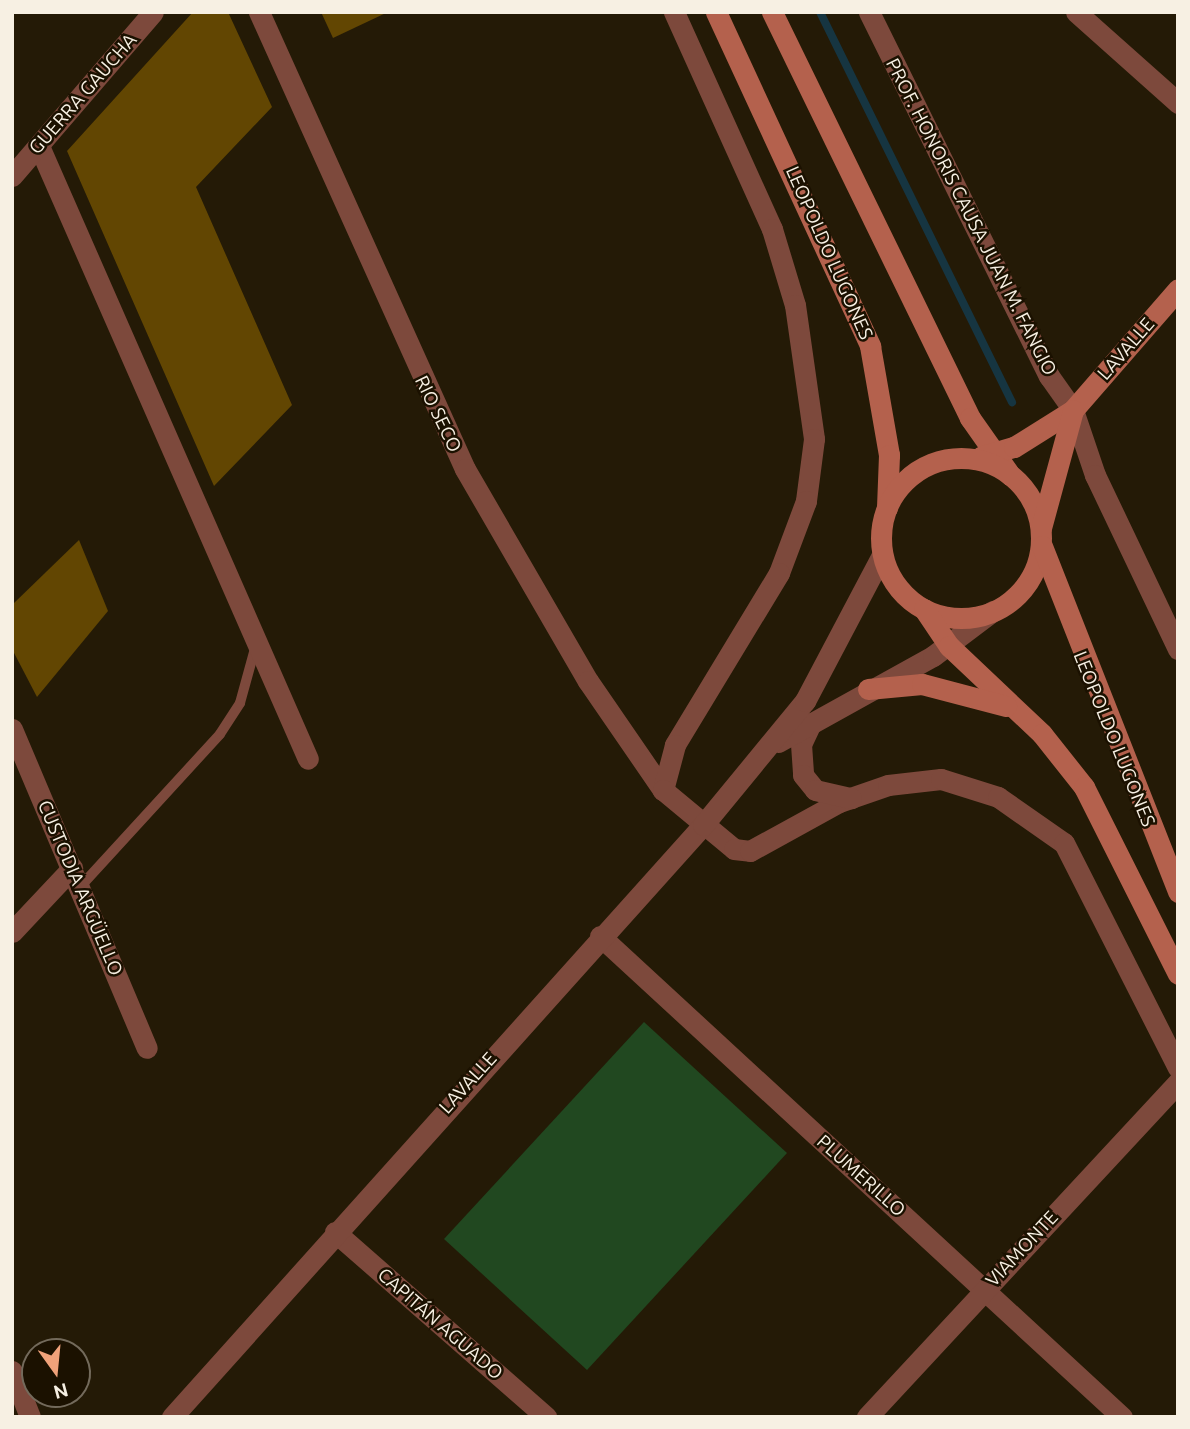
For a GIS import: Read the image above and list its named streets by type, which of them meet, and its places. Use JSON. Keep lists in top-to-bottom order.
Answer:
{
  "streets": {
    "main road": ["LEOPOLDO LUGONES", "LAVALLE"],
    "street": [
      "GUERRA GAUCHA",
      "PROF. HONORIS CAUSA JUAN M. FANGIO",
      "RIO SECO",
      "CUSTODIA ARGÜELLO",
      "PLUMERILLO",
      "VIAMONTE",
      "CAPITÁN AGUADO"
    ]
  },
  "crossings": [
    ["PROF. HONORIS CAUSA JUAN M. FANGIO", "LAVALLE"],
    ["LEOPOLDO LUGONES", "LAVALLE"],
    ["LAVALLE", "RIO SECO"],
    ["LAVALLE", "PLUMERILLO"],
    ["LAVALLE", "CAPITÁN AGUADO"],
    ["PLUMERILLO", "VIAMONTE"]
  ],
  "north": "bottom"
}
